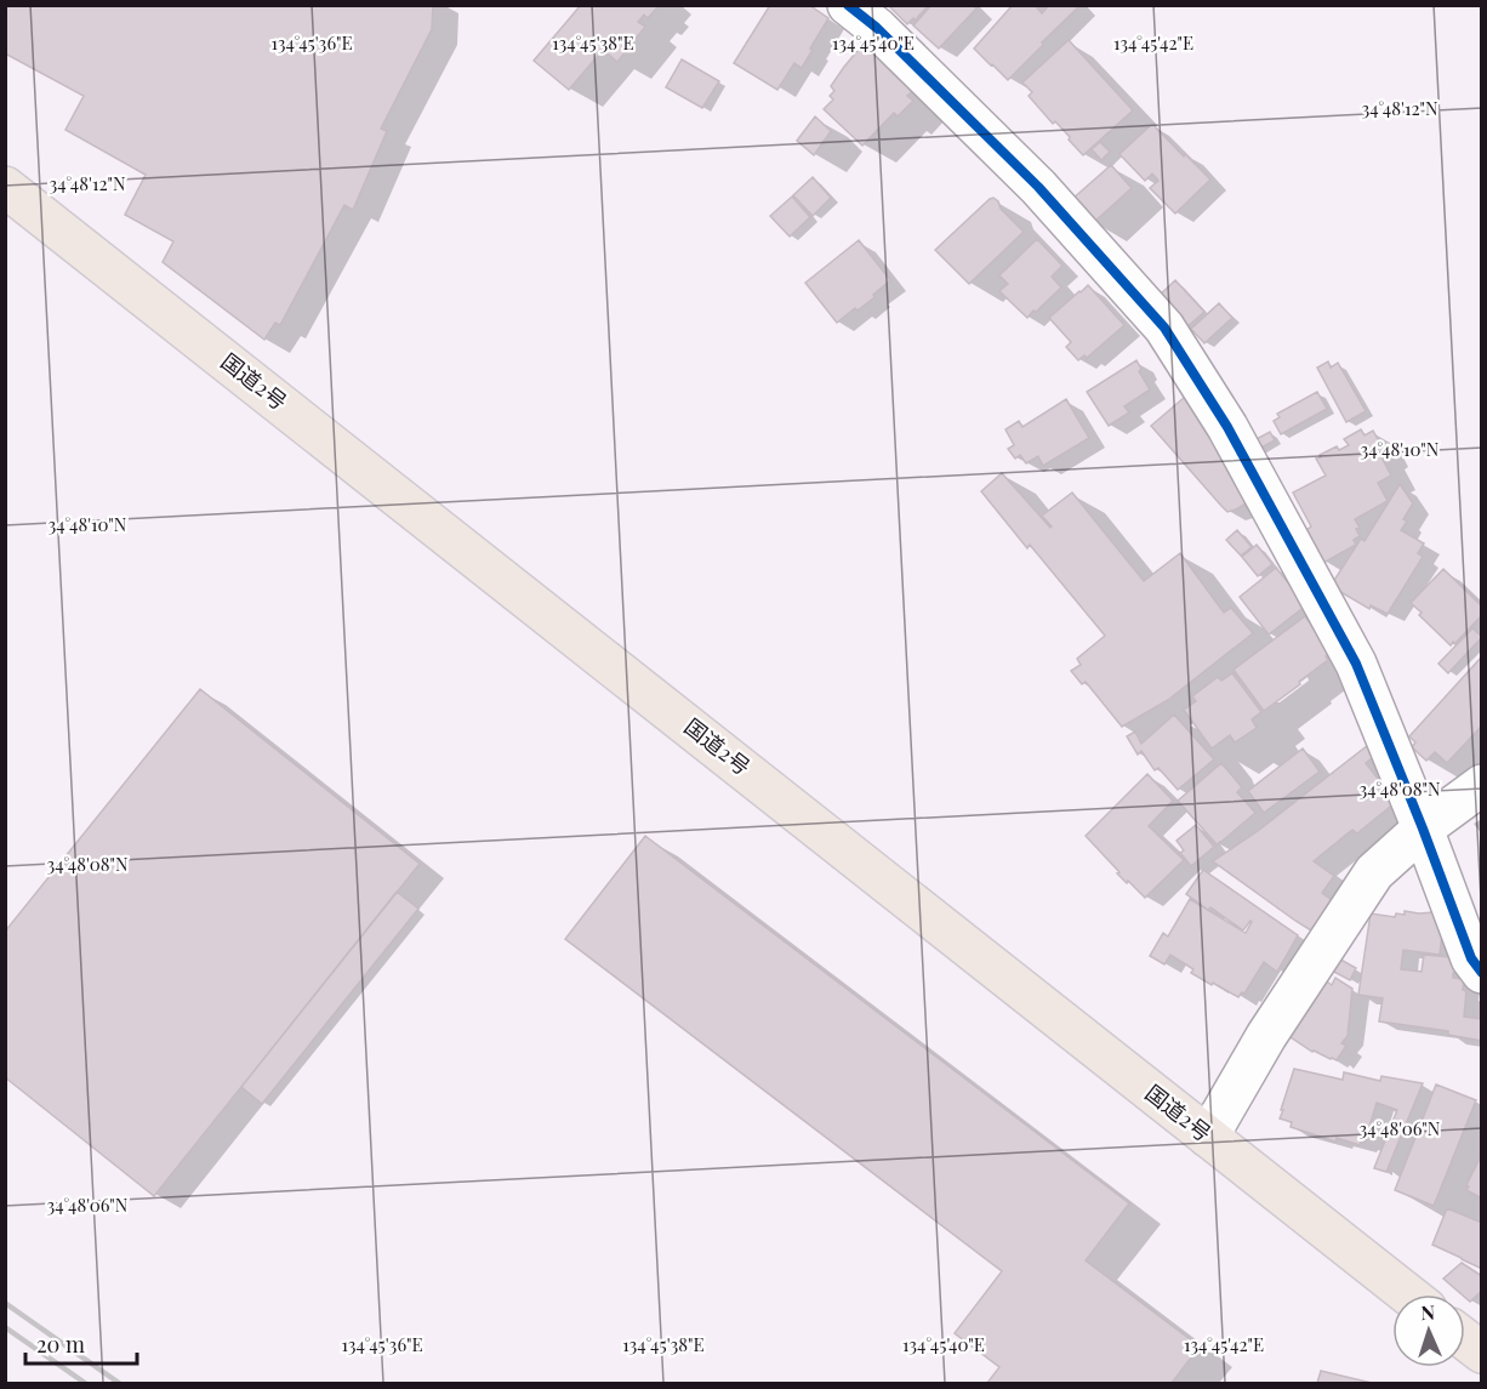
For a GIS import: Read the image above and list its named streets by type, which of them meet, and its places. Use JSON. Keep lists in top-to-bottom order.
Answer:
{
  "streets": {
    "highway": ["国道2号"]
  },
  "scale_bar": "20 m",
  "north": "top",
  "coordinates": [
    "134°45'36\"E",
    "134°45'38\"E",
    "134°45'40\"E",
    "134°45'42\"E",
    "34°48'12\"N",
    "34°48'10\"N",
    "34°48'08\"N",
    "34°48'06\"N"
  ]
}
